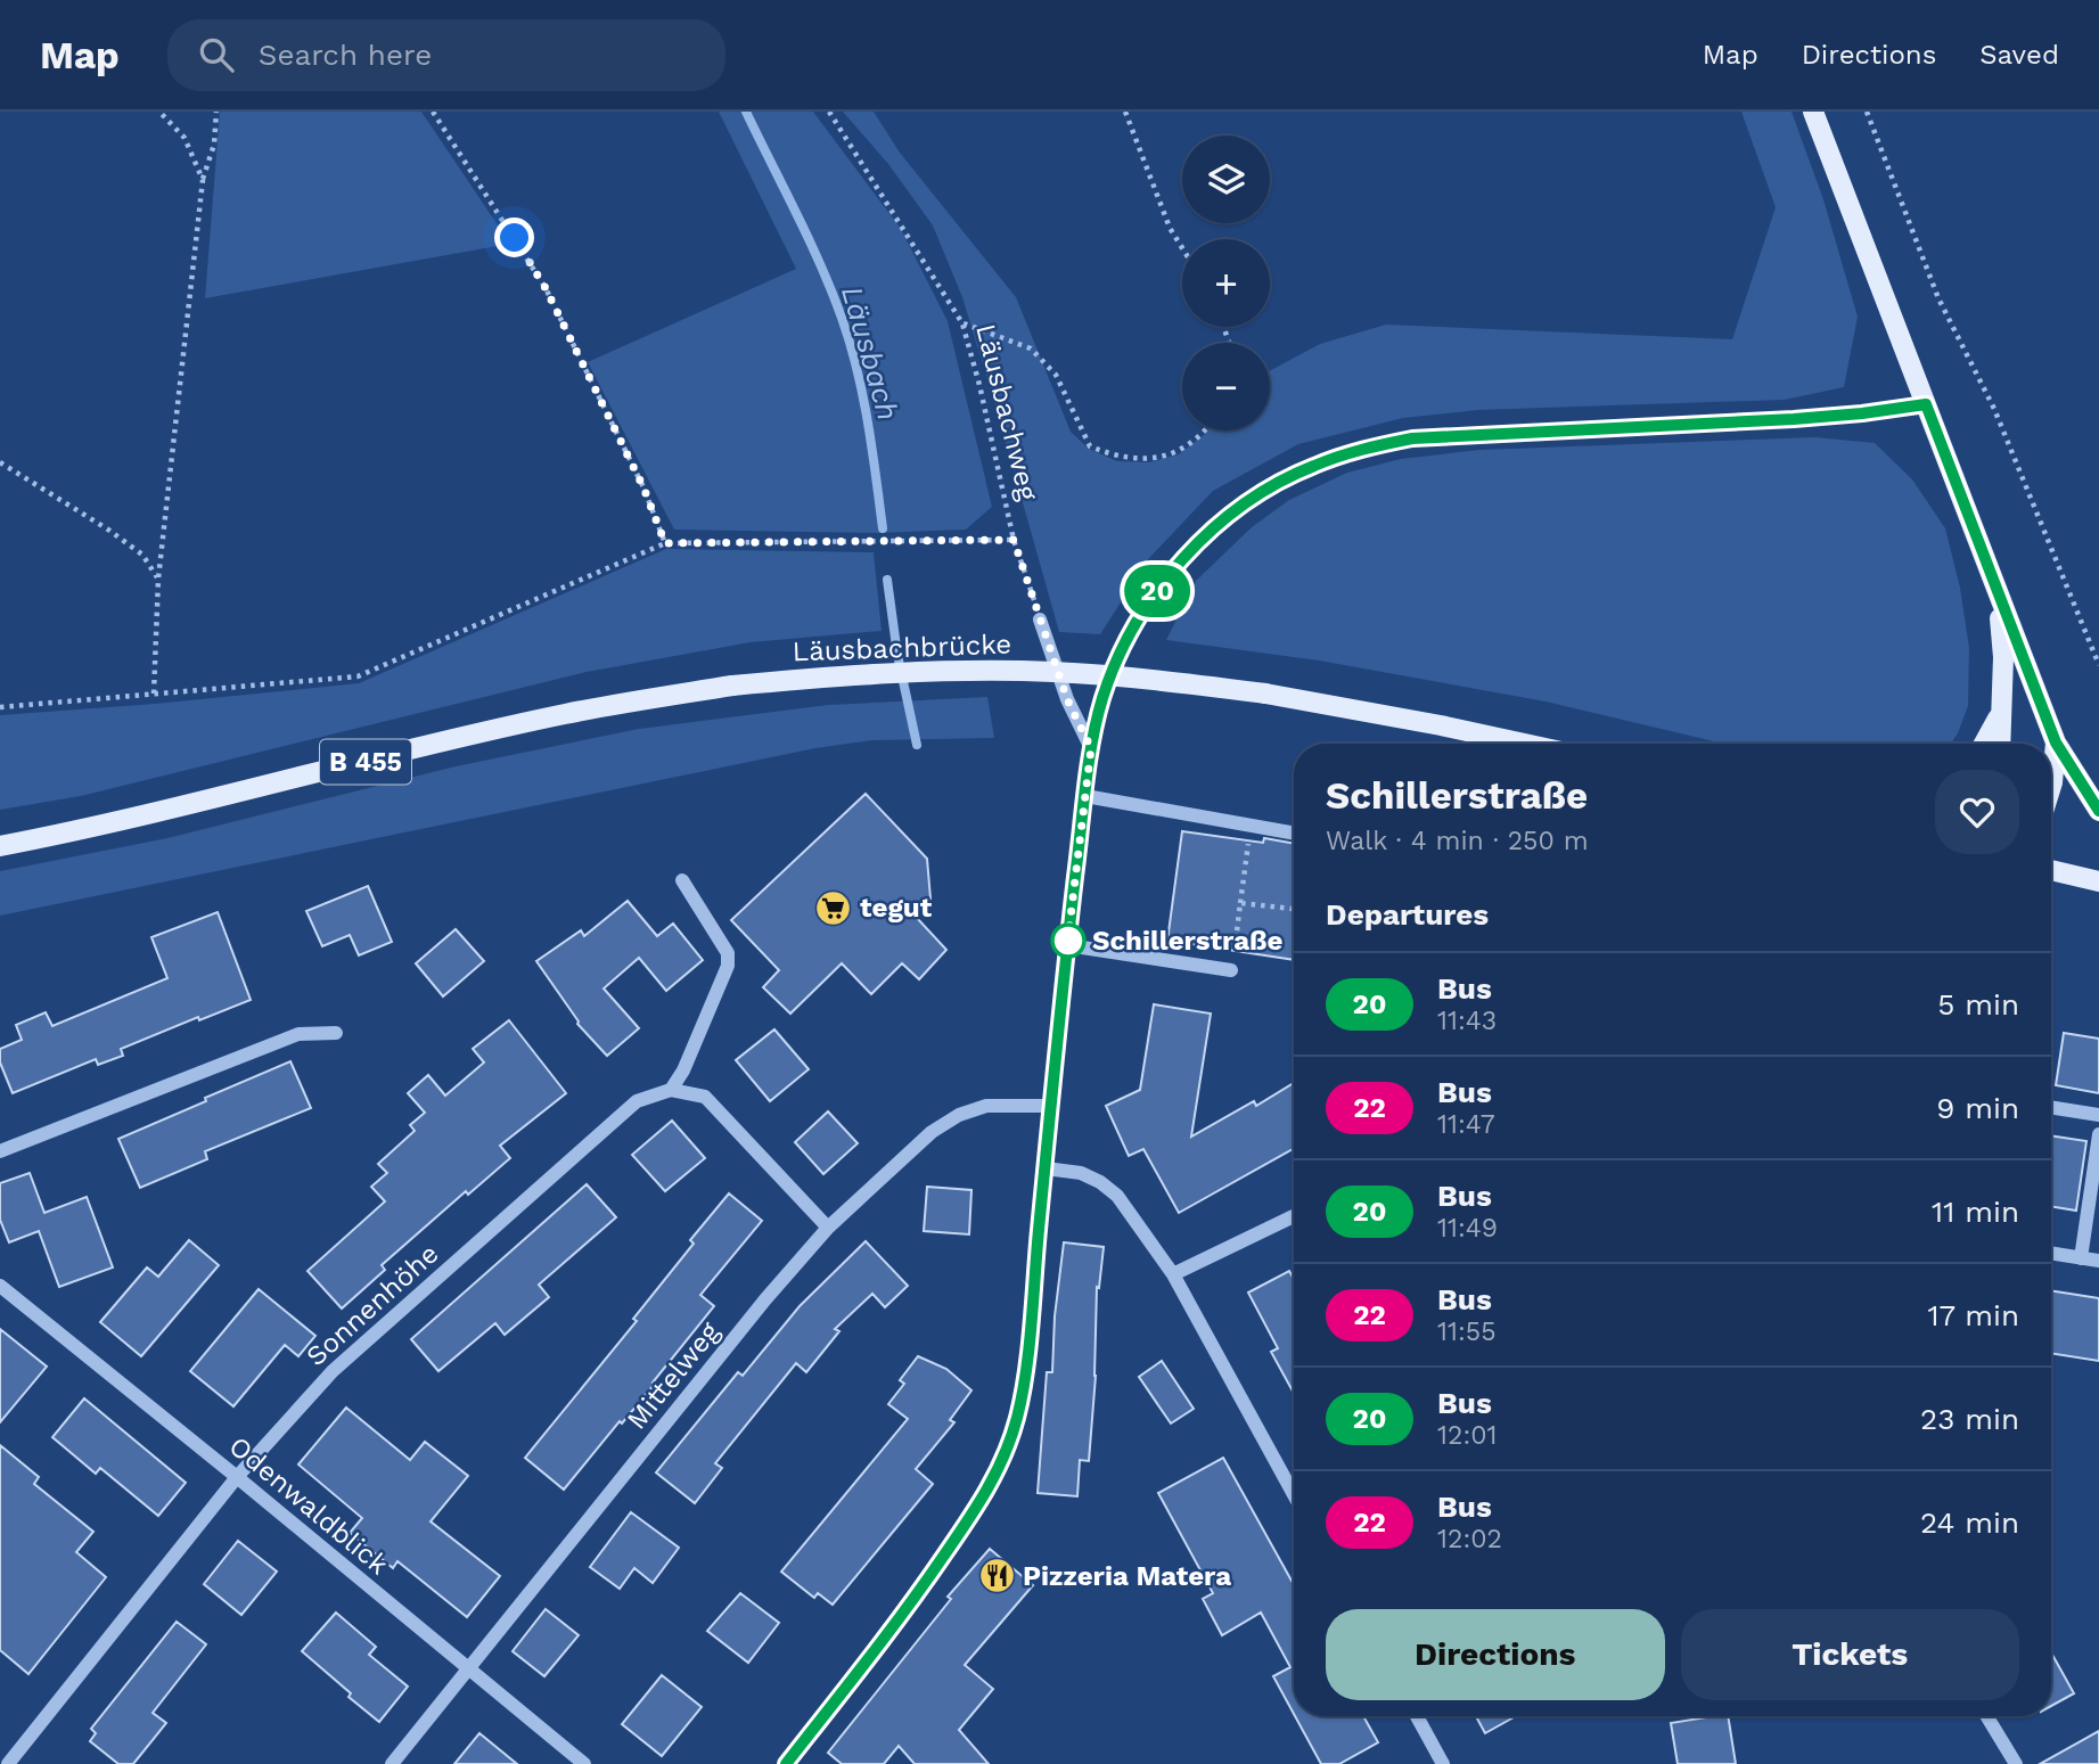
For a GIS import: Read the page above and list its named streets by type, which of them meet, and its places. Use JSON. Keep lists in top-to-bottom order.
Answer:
{
  "streets": {
    "main road": ["Läusbachbrücke", "B 455"],
    "street": ["Sonnenhöhe", "Mittelweg", "Odenwaldblick"],
    "path": ["Läusbachweg"]
  },
  "crossings": [
    ["Sonnenhöhe", "Odenwaldblick"],
    ["Mittelweg", "Odenwaldblick"]
  ],
  "water": ["Läusbach"],
  "places": {
    "supermarket": ["tegut"],
    "other": ["Schillerstraße"],
    "restaurant": ["Pizzeria Matera"]
  },
  "lines": ["bus line 20"],
  "page": {
    "header": "Map",
    "search": "Search here",
    "nav": ["Map", "Directions", "Saved"],
    "on_map": "20",
    "map_buttons": ["+", "−"],
    "heading": [
      ["Schillerstraße", "Walk · 4 min · 250 m"],
      "Departures"
    ],
    "list": [
      {
        "mark": "20",
        "name": "Bus",
        "note": "11:43",
        "value": "5 min"
      },
      {
        "mark": "22",
        "name": "Bus",
        "note": "11:47",
        "value": "9 min"
      },
      {
        "mark": "20",
        "name": "Bus",
        "note": "11:49",
        "value": "11 min"
      },
      {
        "mark": "22",
        "name": "Bus",
        "note": "11:55",
        "value": "17 min"
      },
      {
        "mark": "20",
        "name": "Bus",
        "note": "12:01",
        "value": "23 min"
      },
      {
        "mark": "22",
        "name": "Bus",
        "note": "12:02",
        "value": "24 min"
      }
    ],
    "buttons": ["Directions", "Tickets"]
  }
}
